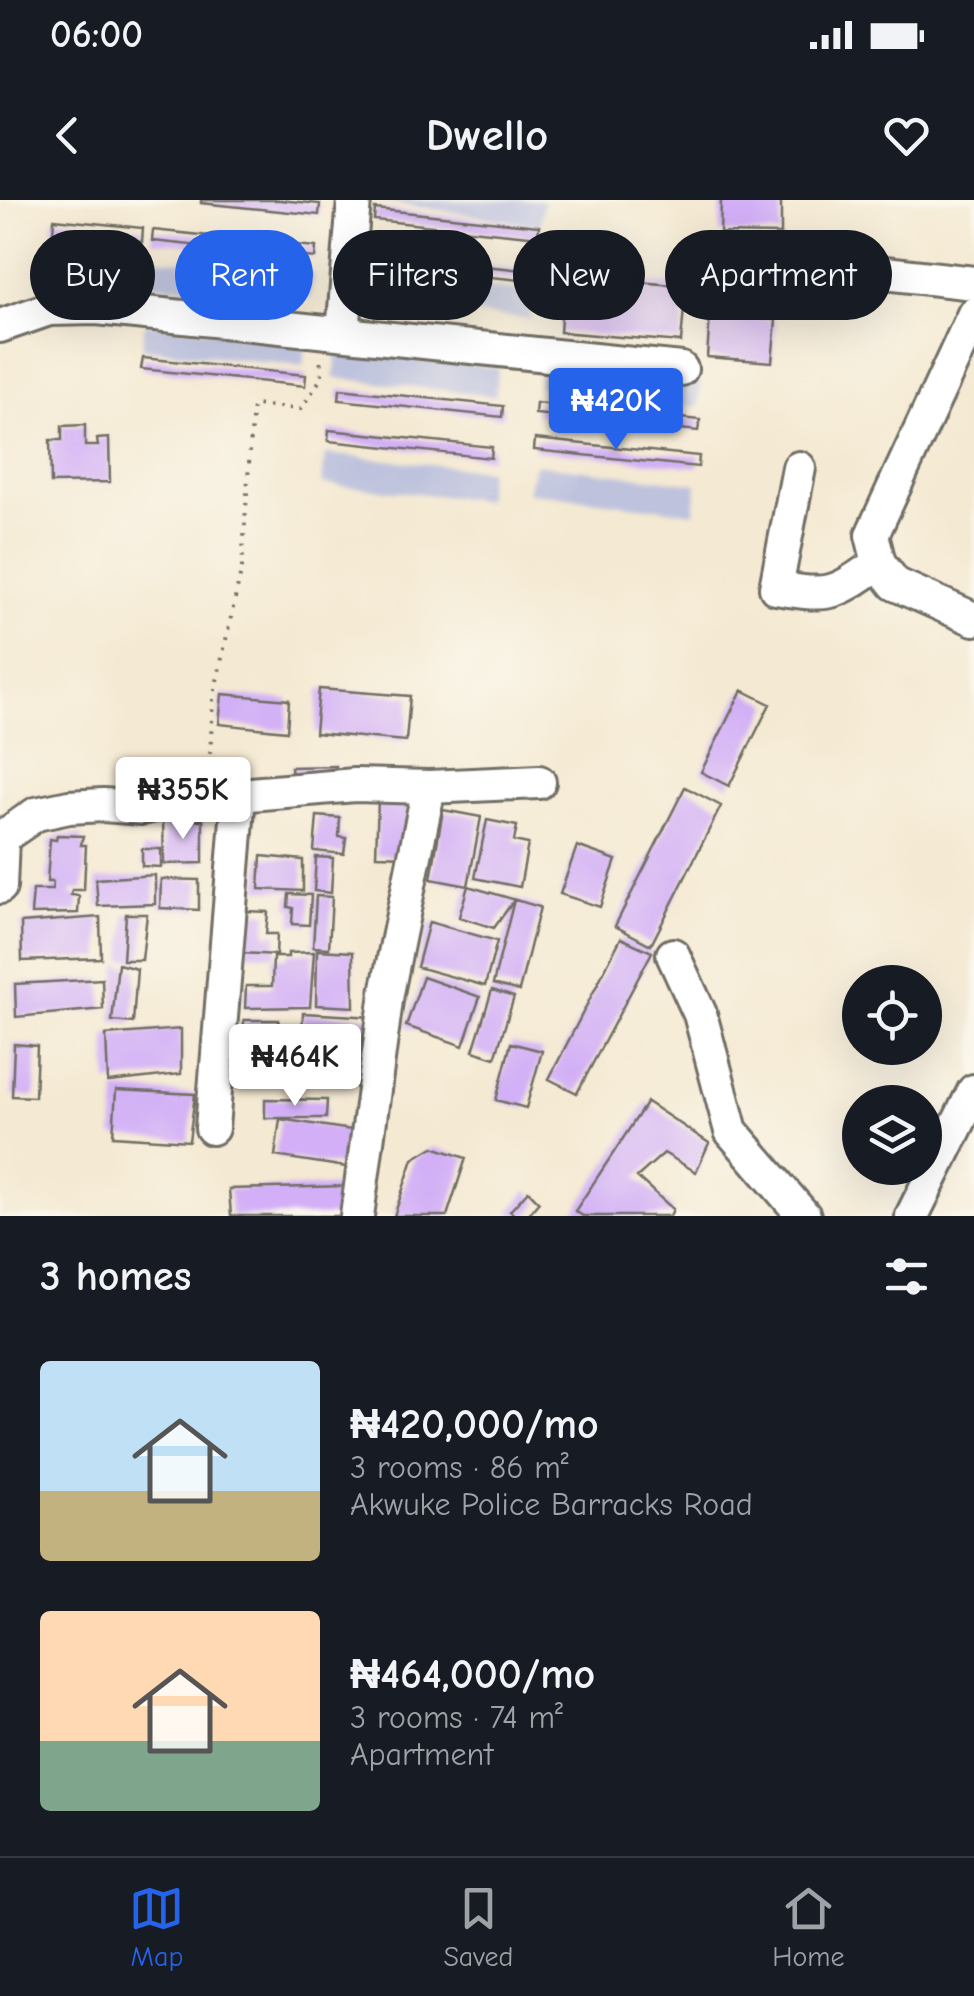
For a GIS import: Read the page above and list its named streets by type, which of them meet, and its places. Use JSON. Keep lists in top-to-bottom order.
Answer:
{
  "page": {
    "status": "06:00",
    "header": "Dwello",
    "chip": [
      "Buy",
      "Rent",
      "Filters",
      "New",
      "Apartment"
    ],
    "price": ["₦420K", "₦355K", "₦464K"],
    "heading": "3 homes",
    "list": [
      {
        "name": "₦420,000/mo",
        "note": "3 rooms · 86 m² · Akwuke Police Barracks Road"
      },
      {
        "name": "₦464,000/mo",
        "note": "3 rooms · 74 m² · Apartment"
      }
    ],
    "tabs": ["Map", "Saved", "Home"]
  }
}
